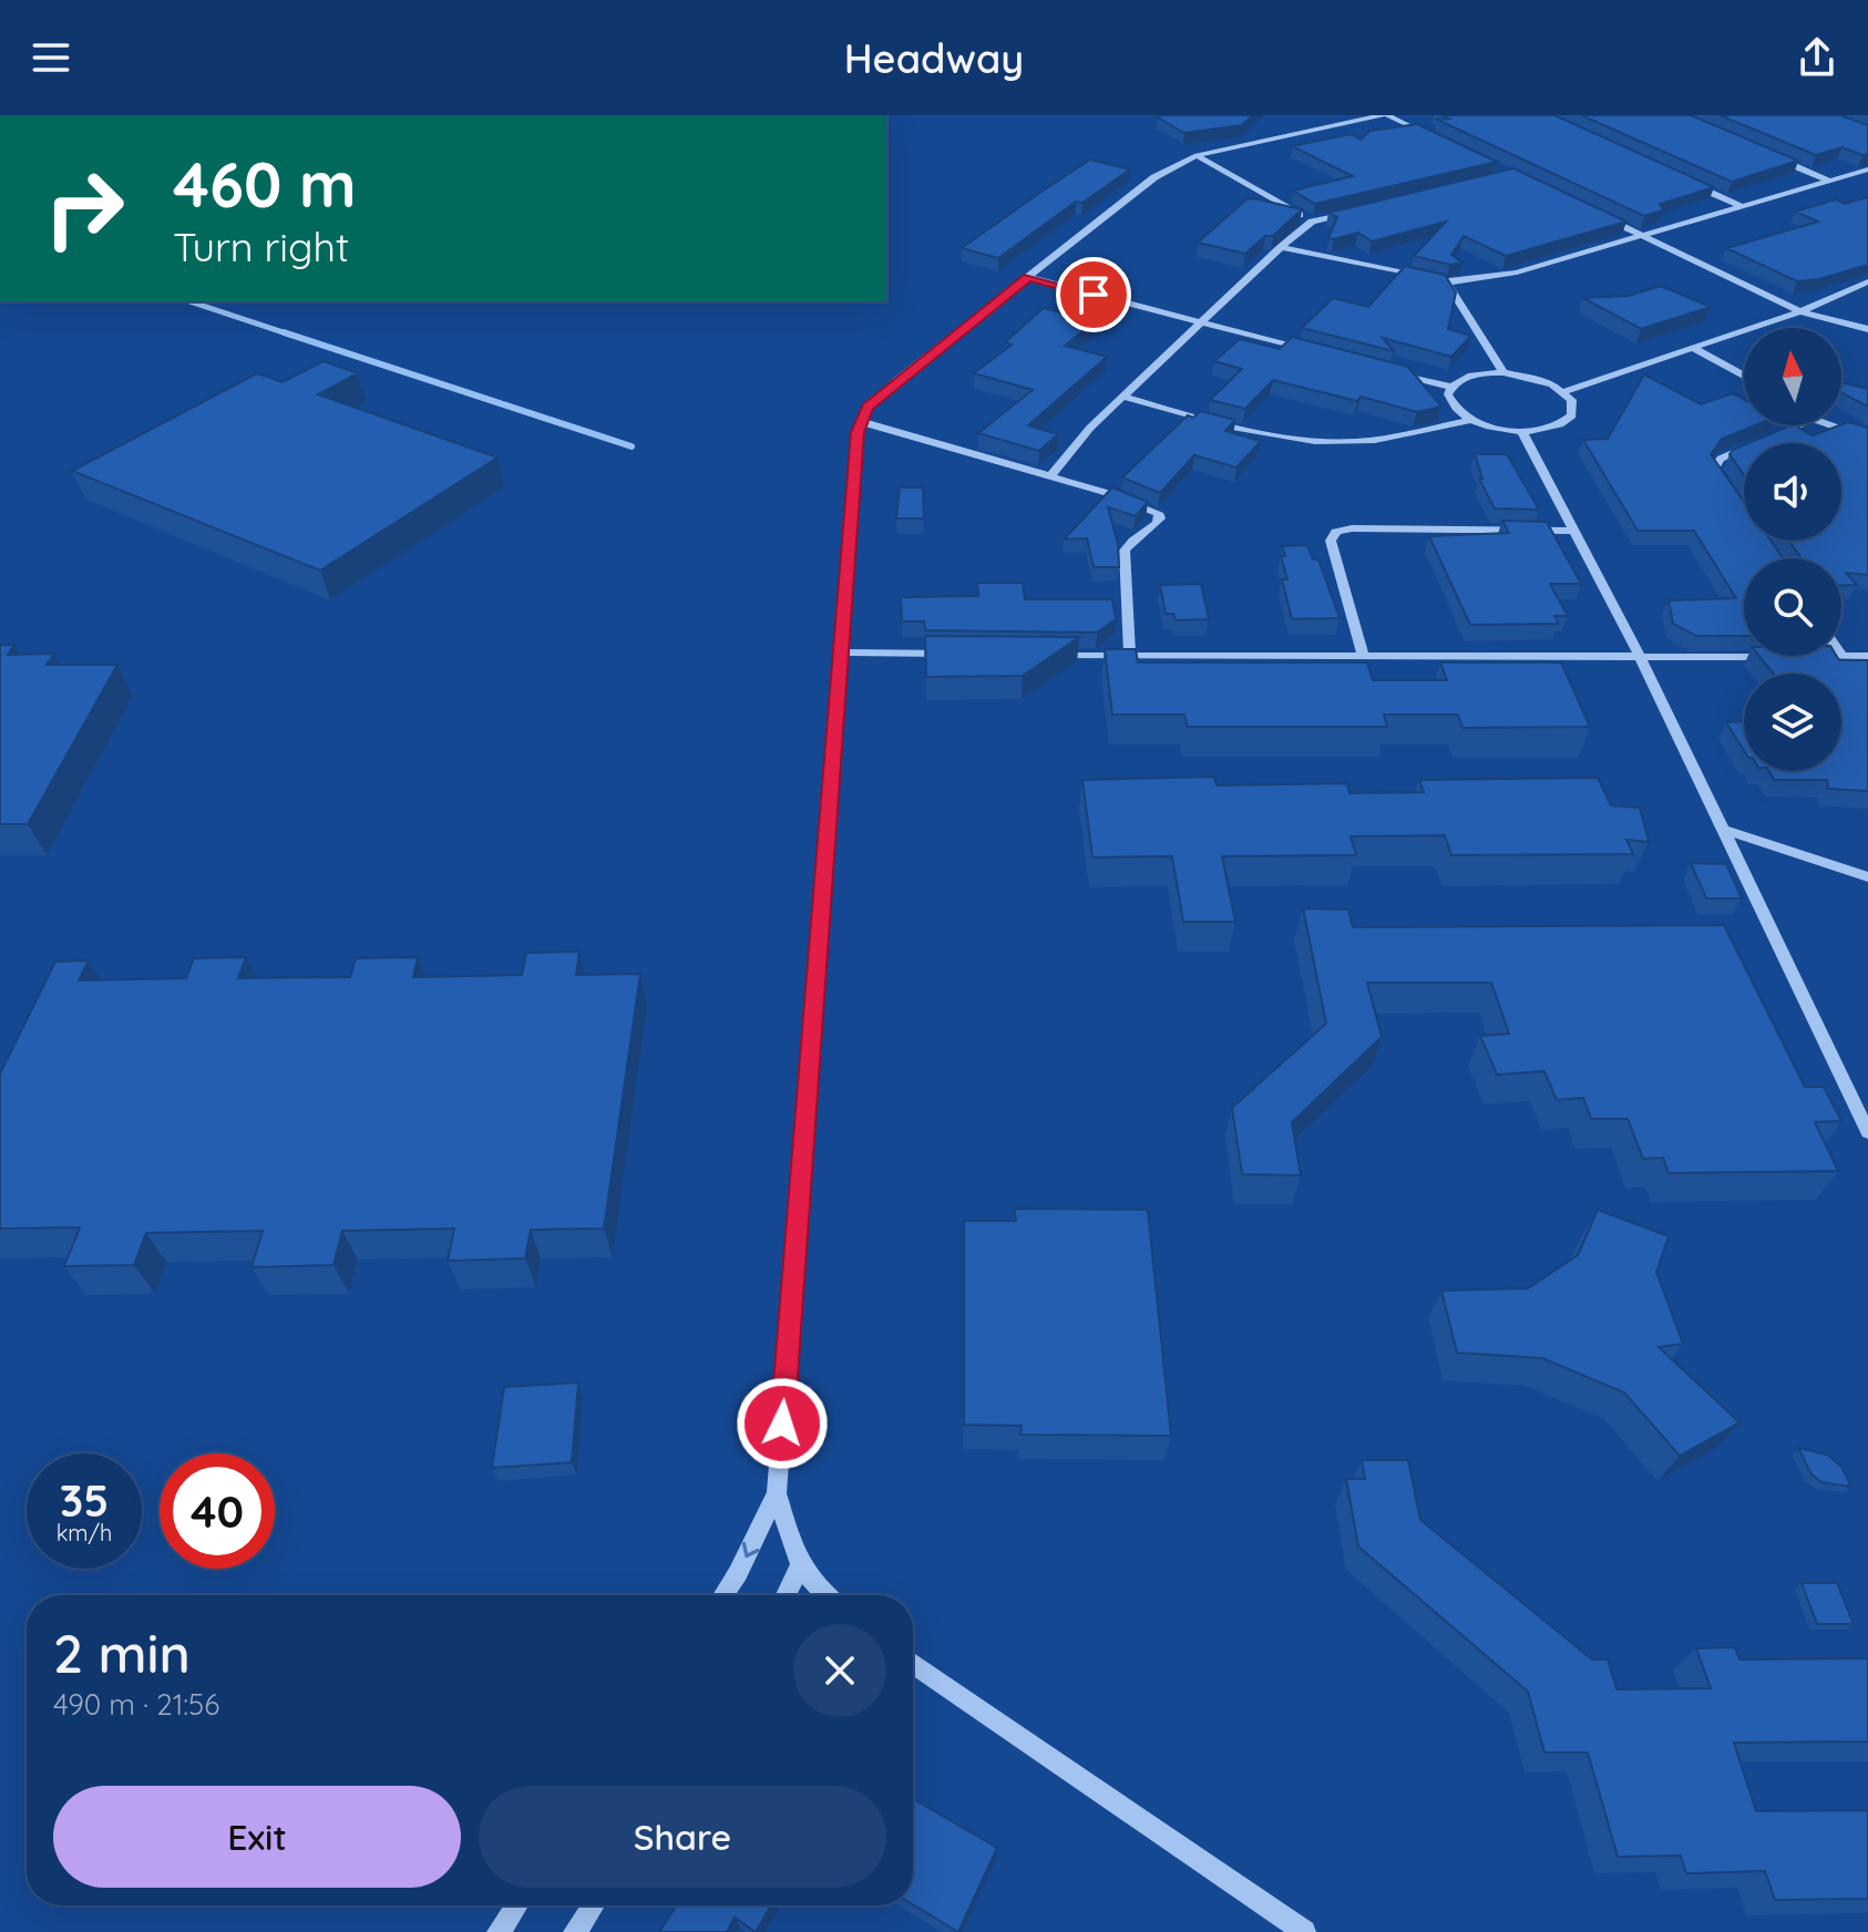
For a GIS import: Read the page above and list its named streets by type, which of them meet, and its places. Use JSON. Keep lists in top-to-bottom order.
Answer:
{
  "north": "top",
  "page": {
    "header": "Headway",
    "turn": ["460 m", "Turn right"],
    "speed": "35 km/h",
    "limit": "40",
    "heading": ["2 min", "490 m · 21:56"],
    "buttons": ["Exit", "Share"]
  }
}
